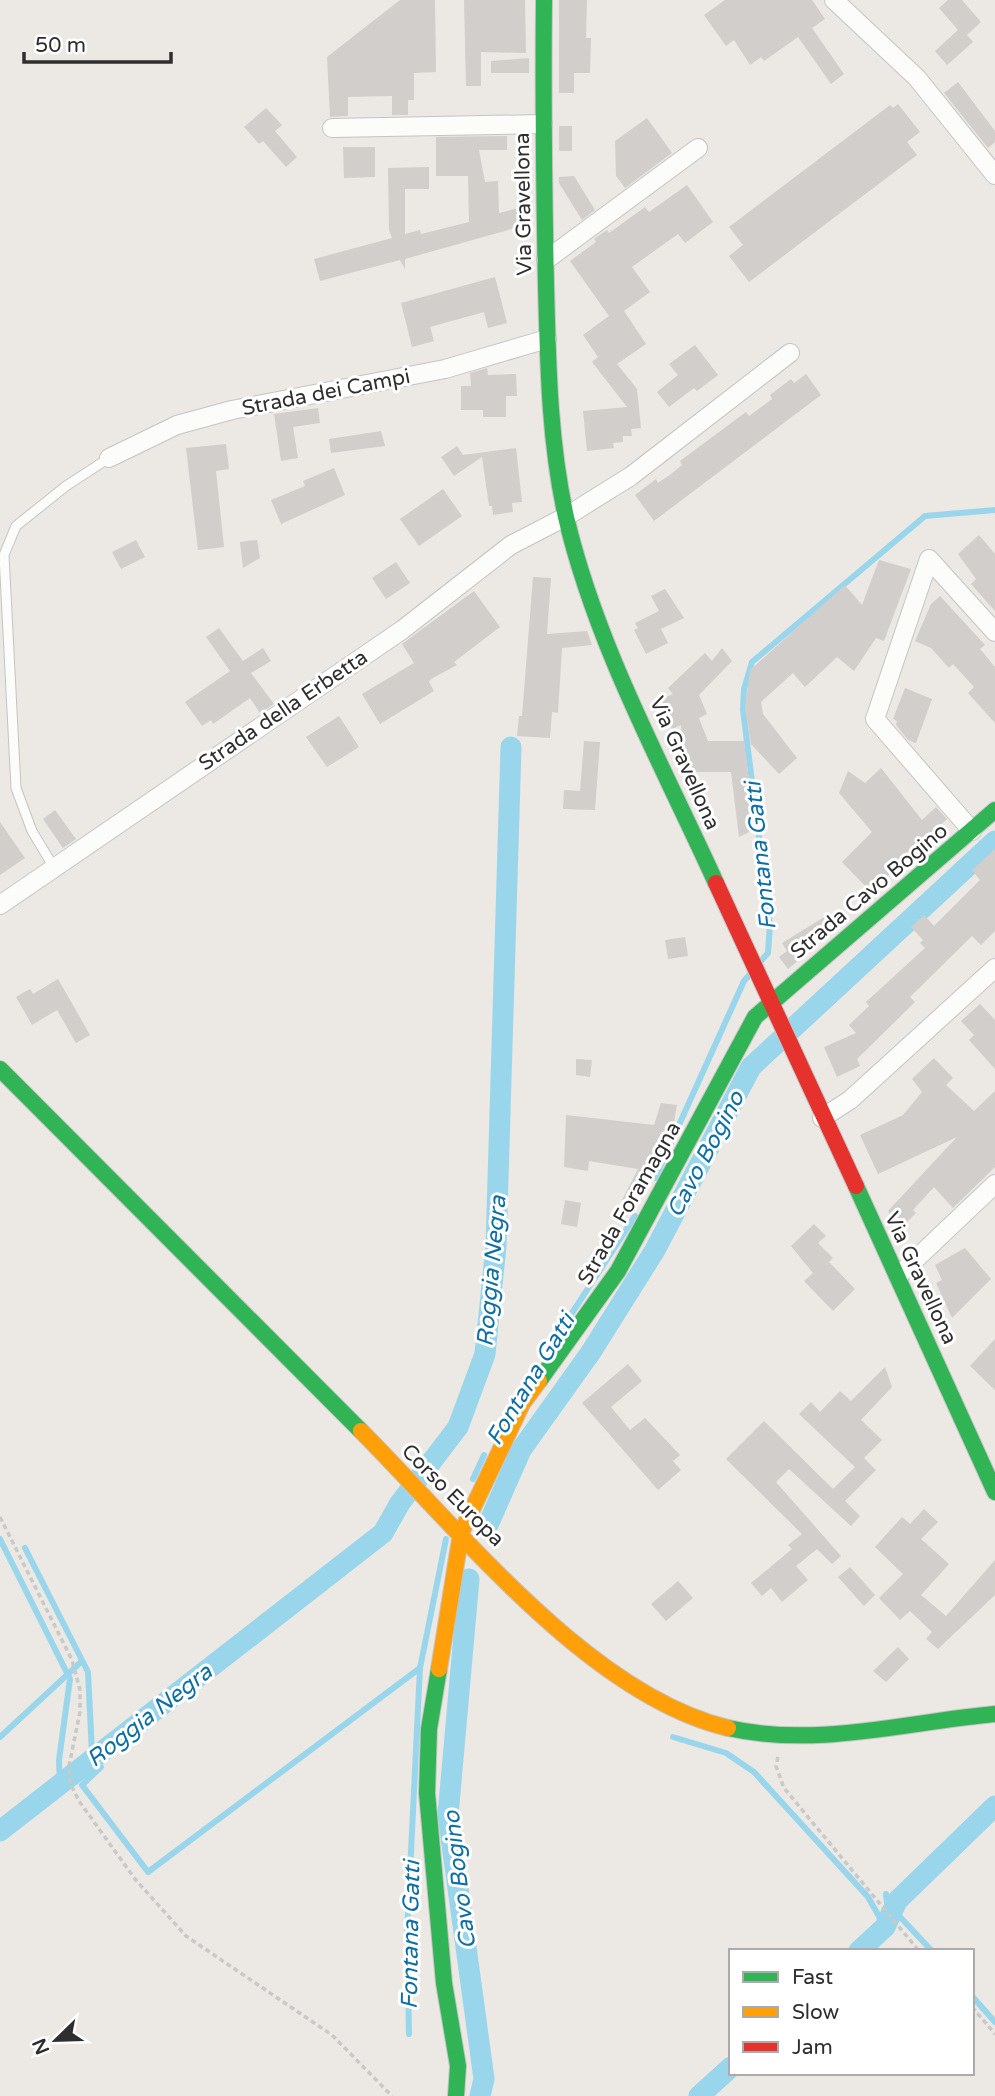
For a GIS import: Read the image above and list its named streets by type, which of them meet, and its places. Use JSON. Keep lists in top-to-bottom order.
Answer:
{
  "streets": {
    "street": [
      "Via Gravellona",
      "Strada dei Campi",
      "Strada della Erbetta",
      "Strada Cavo Bogino",
      "Strada Foramagna",
      "Corso Europa"
    ]
  },
  "crossings": [
    ["Via Gravellona", "Strada dei Campi"],
    ["Via Gravellona", "Strada della Erbetta"],
    ["Via Gravellona", "Strada Cavo Bogino"],
    ["Via Gravellona", "Strada Foramagna"],
    ["Strada Cavo Bogino", "Strada Foramagna"],
    ["Strada Foramagna", "Corso Europa"]
  ],
  "water": ["Fontana Gatti", "Cavo Bogino", "Roggia Negra"],
  "legend": ["Fast", "Slow", "Jam"],
  "scale_bar": "50 m",
  "north": "bottom left"
}
